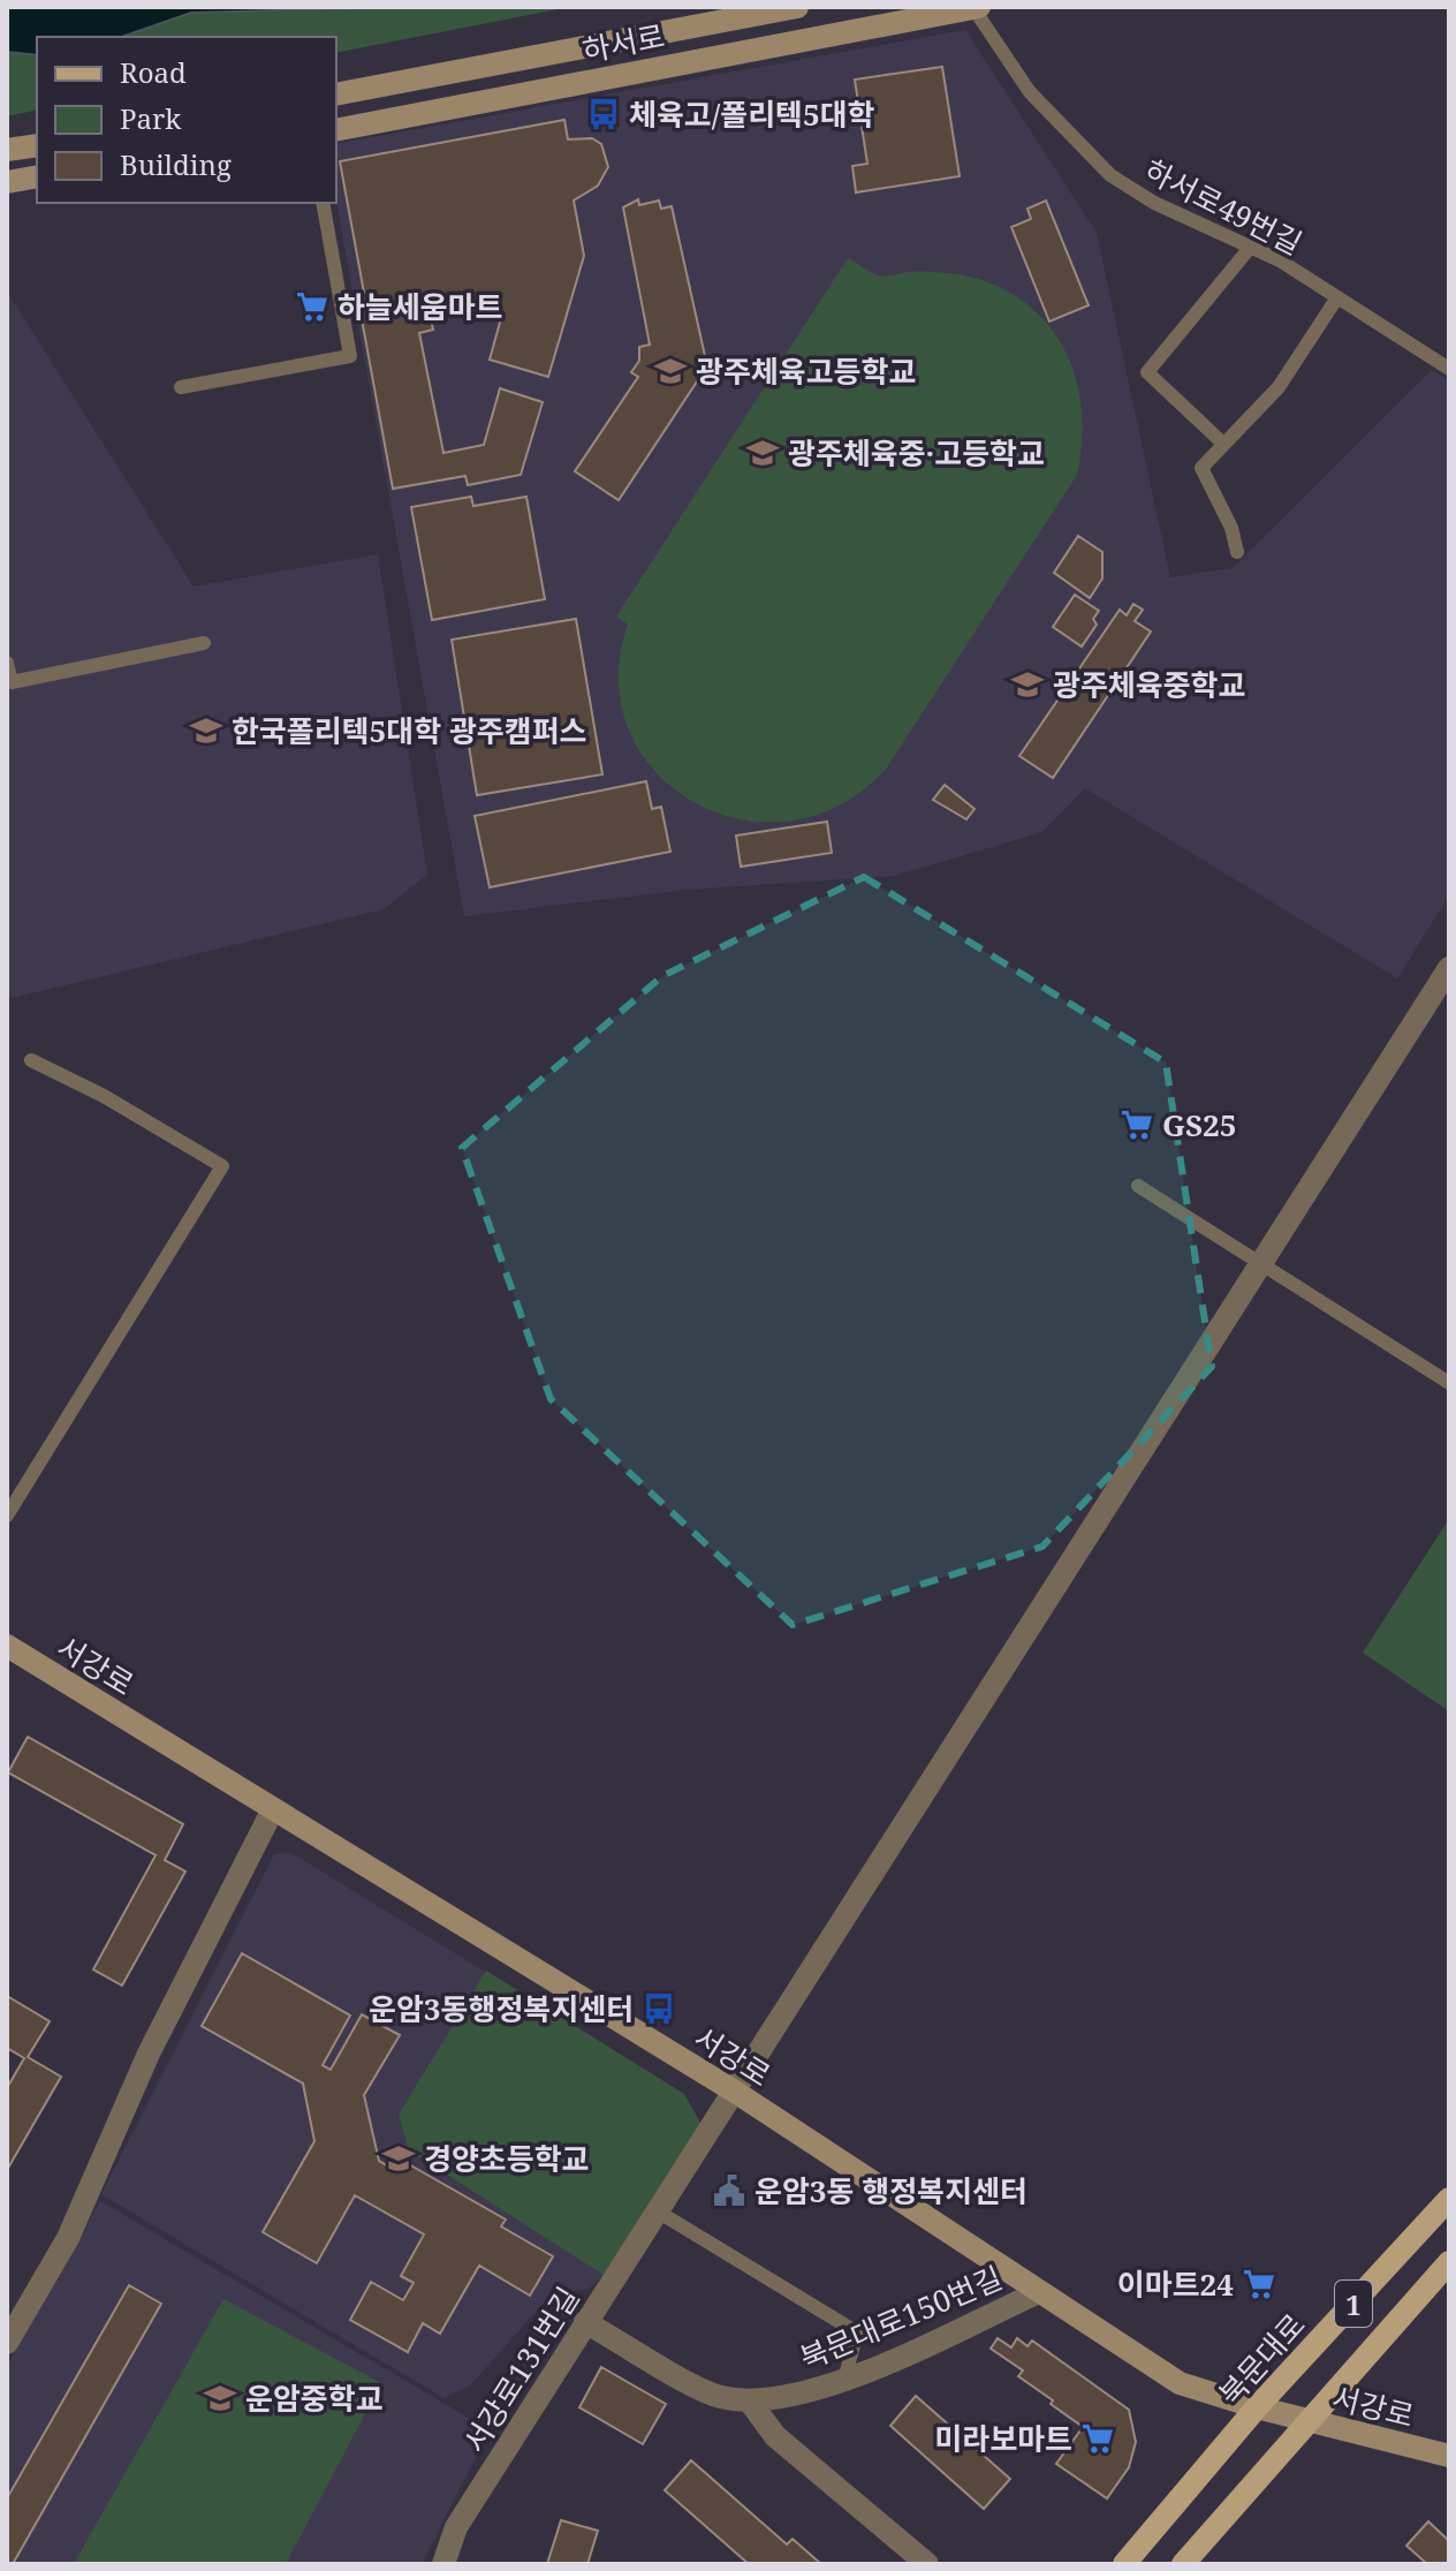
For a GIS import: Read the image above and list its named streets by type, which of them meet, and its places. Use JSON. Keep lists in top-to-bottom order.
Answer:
{
  "streets": {
    "main road": [
      "하서로",
      "서강로",
      "1",
      "북문대로"
    ],
    "street": ["북문대로150번길", "서강로131번길"],
    "lane": ["하서로49번길"]
  },
  "crossings": [
    ["하서로", "하서로49번길"],
    ["서강로", "1"],
    ["서강로", "북문대로150번길"],
    ["서강로", "북문대로"],
    ["서강로", "서강로131번길"],
    ["북문대로150번길", "서강로131번길"]
  ],
  "places": {
    "bus stop": ["체육고/폴리텍5대학", "운암3동행정복지센터"],
    "supermarket": [
      "하늘세움마트",
      "GS25",
      "이마트24",
      "미라보마트"
    ],
    "school or university": [
      "광주체육고등학교",
      "광주체육중·고등학교",
      "광주체육중학교",
      "한국폴리텍5대학 광주캠퍼스",
      "경양초등학교",
      "운암중학교"
    ],
    "public building": ["운암3동 행정복지센터"]
  },
  "legend": ["Road", "Park", "Building"]
}
